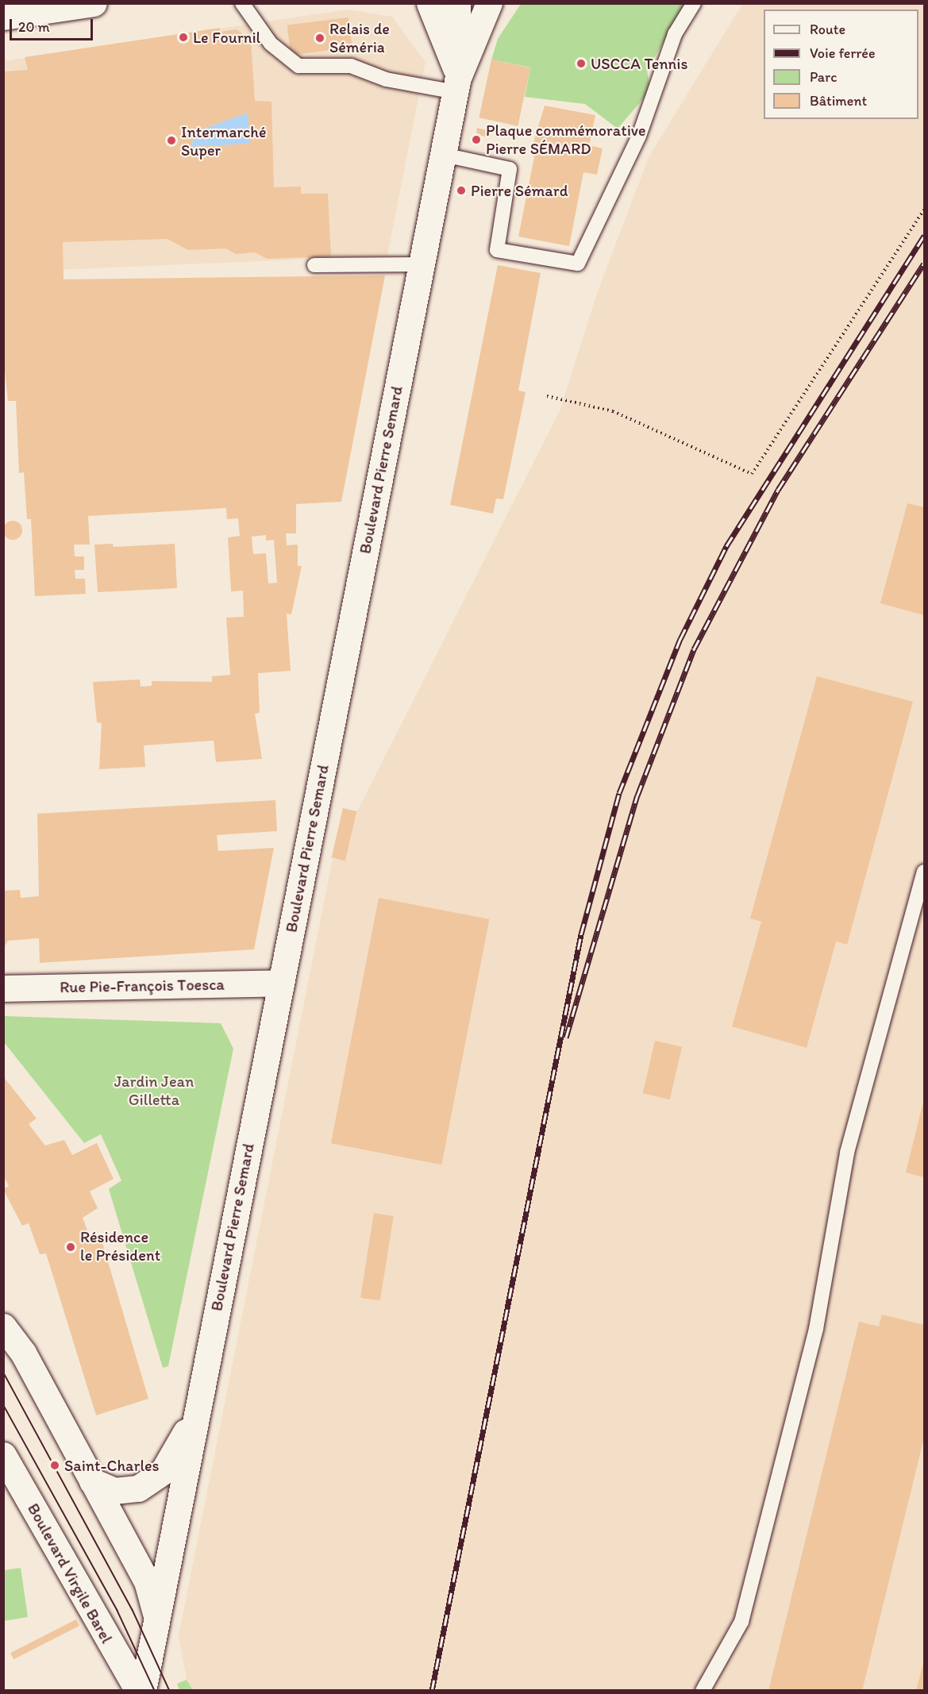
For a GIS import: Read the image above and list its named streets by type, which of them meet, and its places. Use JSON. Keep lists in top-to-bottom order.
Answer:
{
  "streets": {
    "street": ["Boulevard Pierre Semard", "Rue Pie-François Toesca", "Boulevard Virgile Barel"]
  },
  "crossings": [
    ["Boulevard Pierre Semard", "Rue Pie-François Toesca"]
  ],
  "parks": ["Jardin Jean Gilletta"],
  "places": [
    "Le Fournil",
    "Relais de Séméria",
    "USCCA Tennis",
    "Plaque commémorative Pierre SÉMARD",
    "Intermarché Super",
    "Pierre Sémard",
    "Résidence le Président",
    "Saint-Charles"
  ],
  "legend": [
    "Route",
    "Voie ferrée",
    "Parc",
    "Bâtiment"
  ],
  "scale_bar": "20 m"
}
